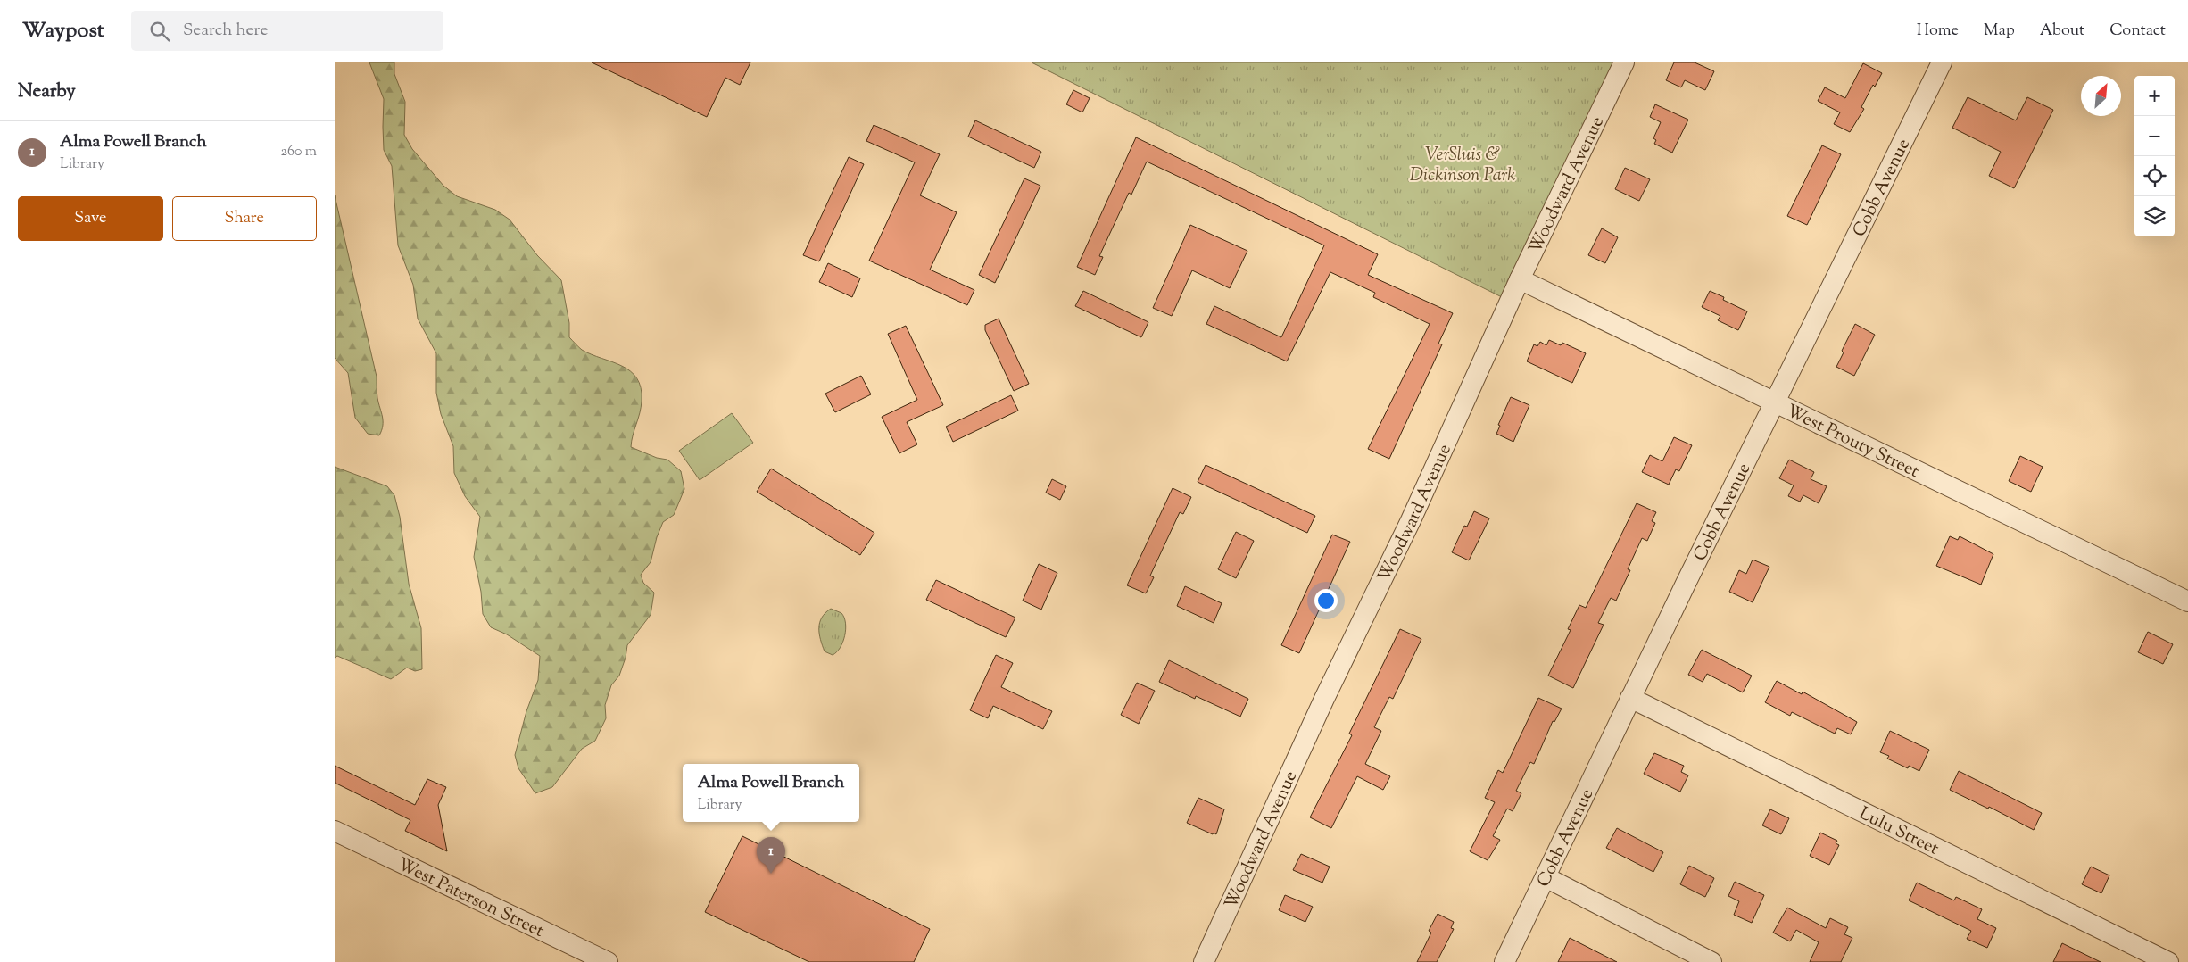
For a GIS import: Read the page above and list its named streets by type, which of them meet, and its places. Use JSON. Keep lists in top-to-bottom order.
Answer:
{
  "streets": {
    "street": [
      "Woodward Avenue",
      "Cobb Avenue",
      "West Prouty Street",
      "Lulu Street",
      "West Paterson Street"
    ]
  },
  "crossings": [
    ["Woodward Avenue", "West Prouty Street"],
    ["Cobb Avenue", "West Prouty Street"],
    ["Cobb Avenue", "Lulu Street"]
  ],
  "parks": ["VerSluis & Dickinson Park"],
  "north": "top right",
  "page": {
    "header": "Waypost",
    "search": "Search here",
    "nav": [
      "Home",
      "Map",
      "About",
      "Contact"
    ],
    "heading": "Nearby",
    "map_buttons": ["+", "−"],
    "list": [
      {
        "mark": "1",
        "name": "Alma Powell Branch",
        "note": "Library",
        "value": "260 m"
      }
    ],
    "buttons": ["Save", "Share"],
    "popup": ["Alma Powell Branch", "Library"],
    "pins": "1"
  }
}
